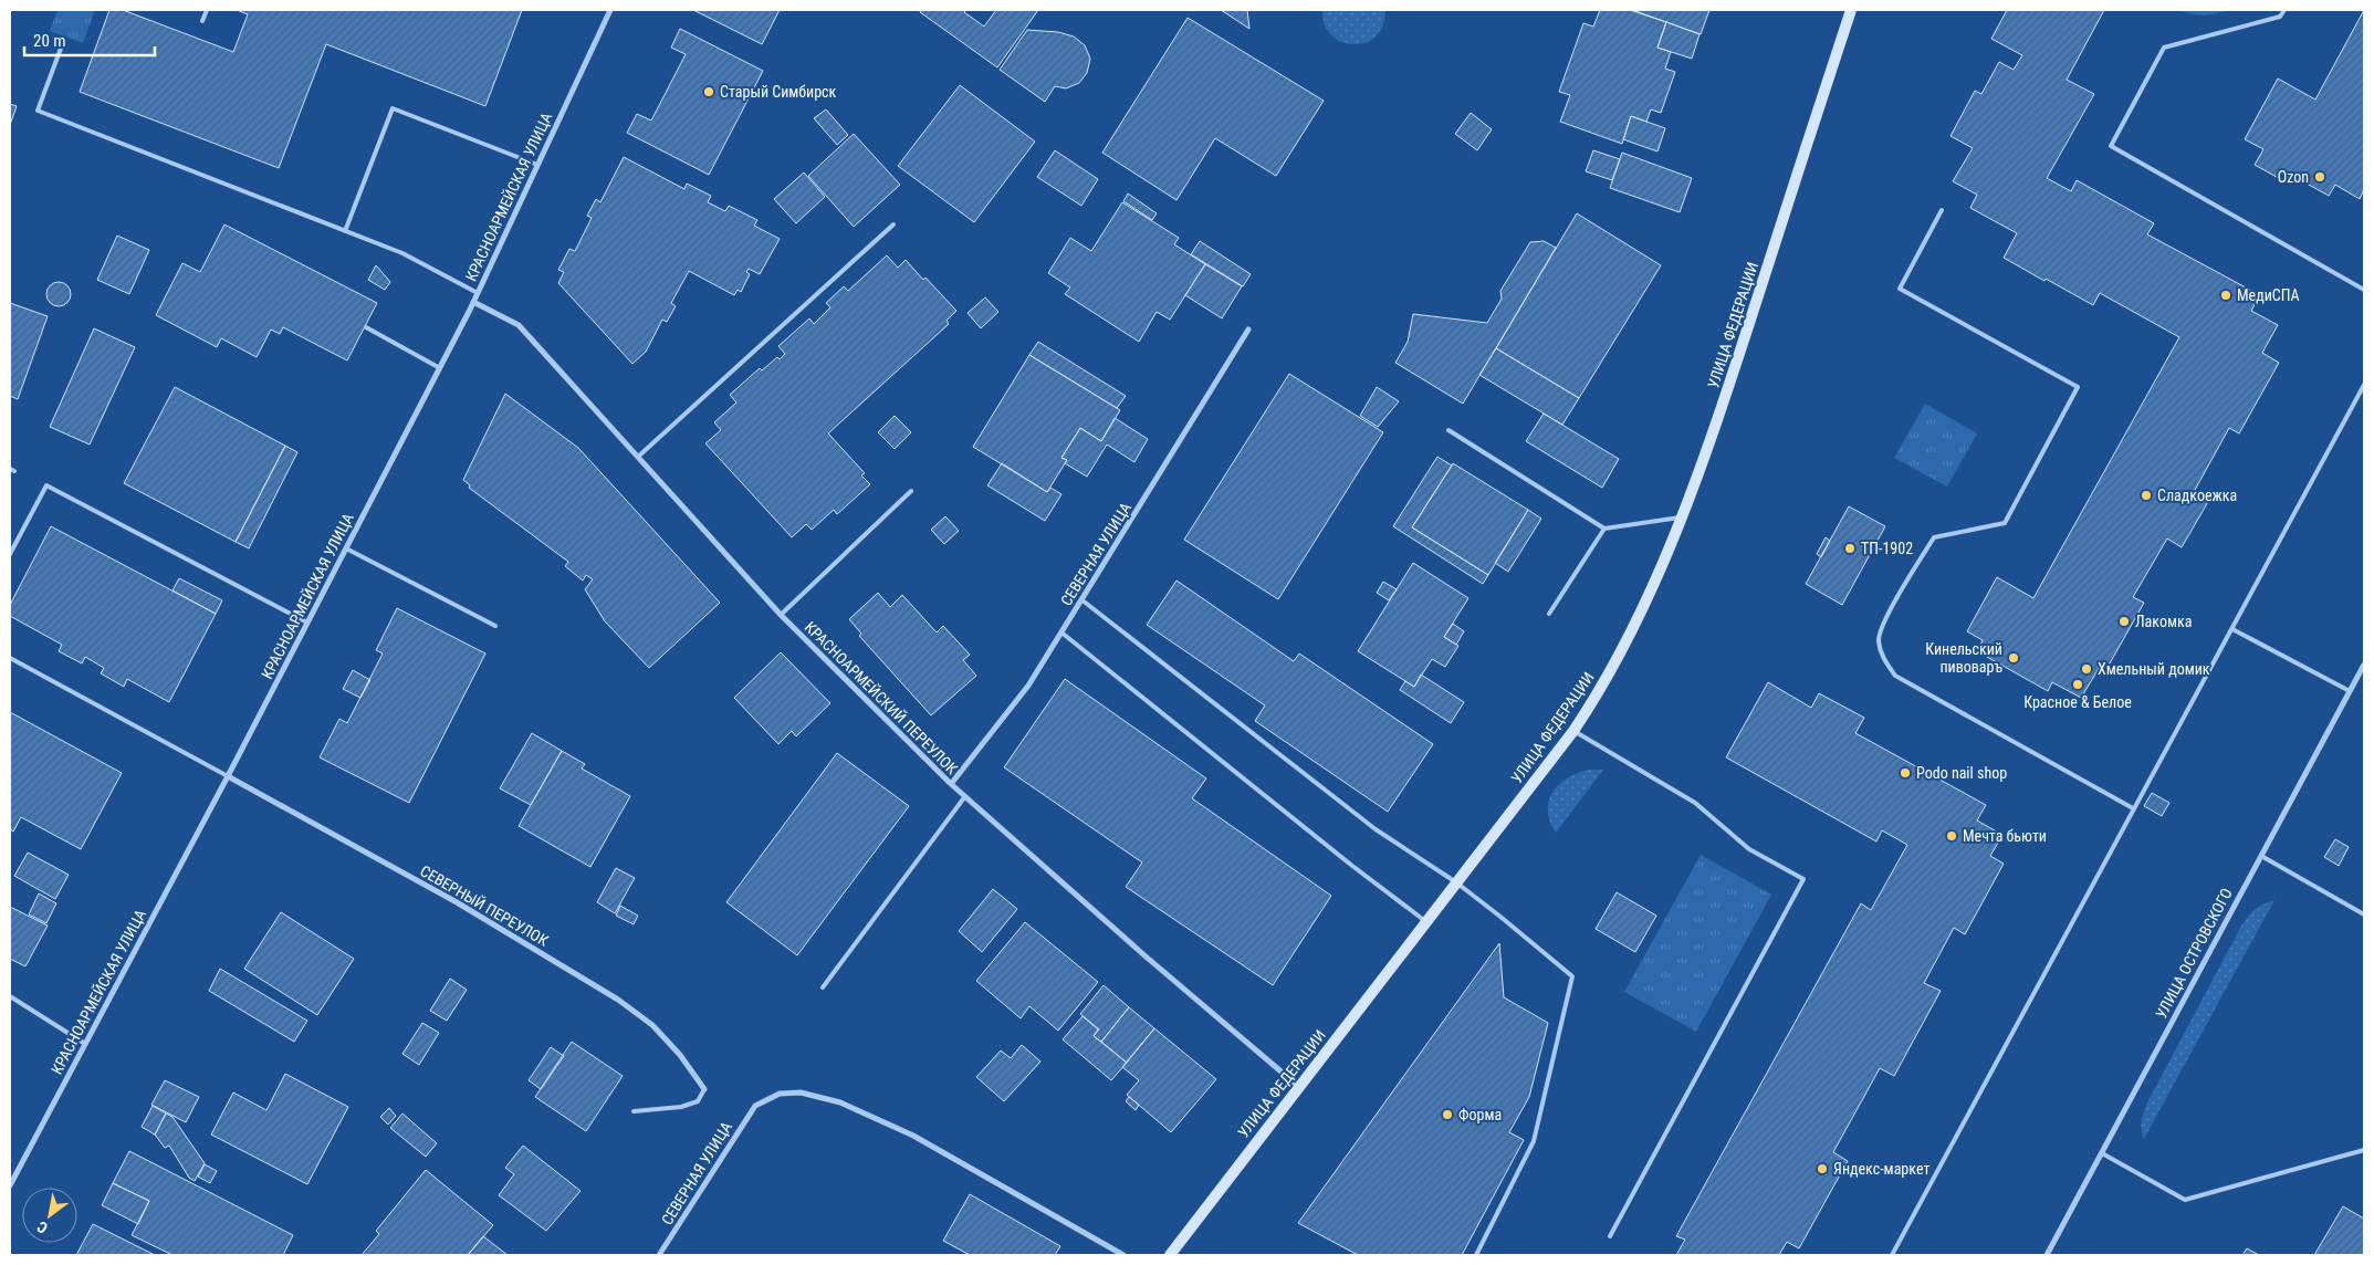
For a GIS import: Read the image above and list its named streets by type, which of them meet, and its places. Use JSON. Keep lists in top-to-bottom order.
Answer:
{
  "streets": {
    "main road": ["УЛИЦА ФЕДЕРАЦИИ"],
    "street": [
      "КРАСНОАРМЕЙСКАЯ УЛИЦА",
      "СЕВЕРНАЯ УЛИЦА",
      "КРАСНОАРМЕЙСКИЙ ПЕРЕУЛОК",
      "СЕВЕРНЫЙ ПЕРЕУЛОК",
      "УЛИЦА ОСТРОВСКОГО"
    ]
  },
  "crossings": [
    ["КРАСНОАРМЕЙСКАЯ УЛИЦА", "КРАСНОАРМЕЙСКИЙ ПЕРЕУЛОК"],
    ["КРАСНОАРМЕЙСКАЯ УЛИЦА", "СЕВЕРНЫЙ ПЕРЕУЛОК"],
    ["УЛИЦА ФЕДЕРАЦИИ", "КРАСНОАРМЕЙСКИЙ ПЕРЕУЛОК"],
    ["СЕВЕРНАЯ УЛИЦА", "КРАСНОАРМЕЙСКИЙ ПЕРЕУЛОК"]
  ],
  "places": [
    "Старый Симбирск",
    "Ozon",
    "МедиСПА",
    "Сладкоежка",
    "ТП-1902",
    "Лакомка",
    "Кинельский пивоваръ",
    "Хмельный домик",
    "Красное & Белое",
    "Podo nail shop",
    "Мечта бьюти",
    "Форма",
    "Яндекс-маркет"
  ],
  "scale_bar": "20 m",
  "north": "bottom left"
}
